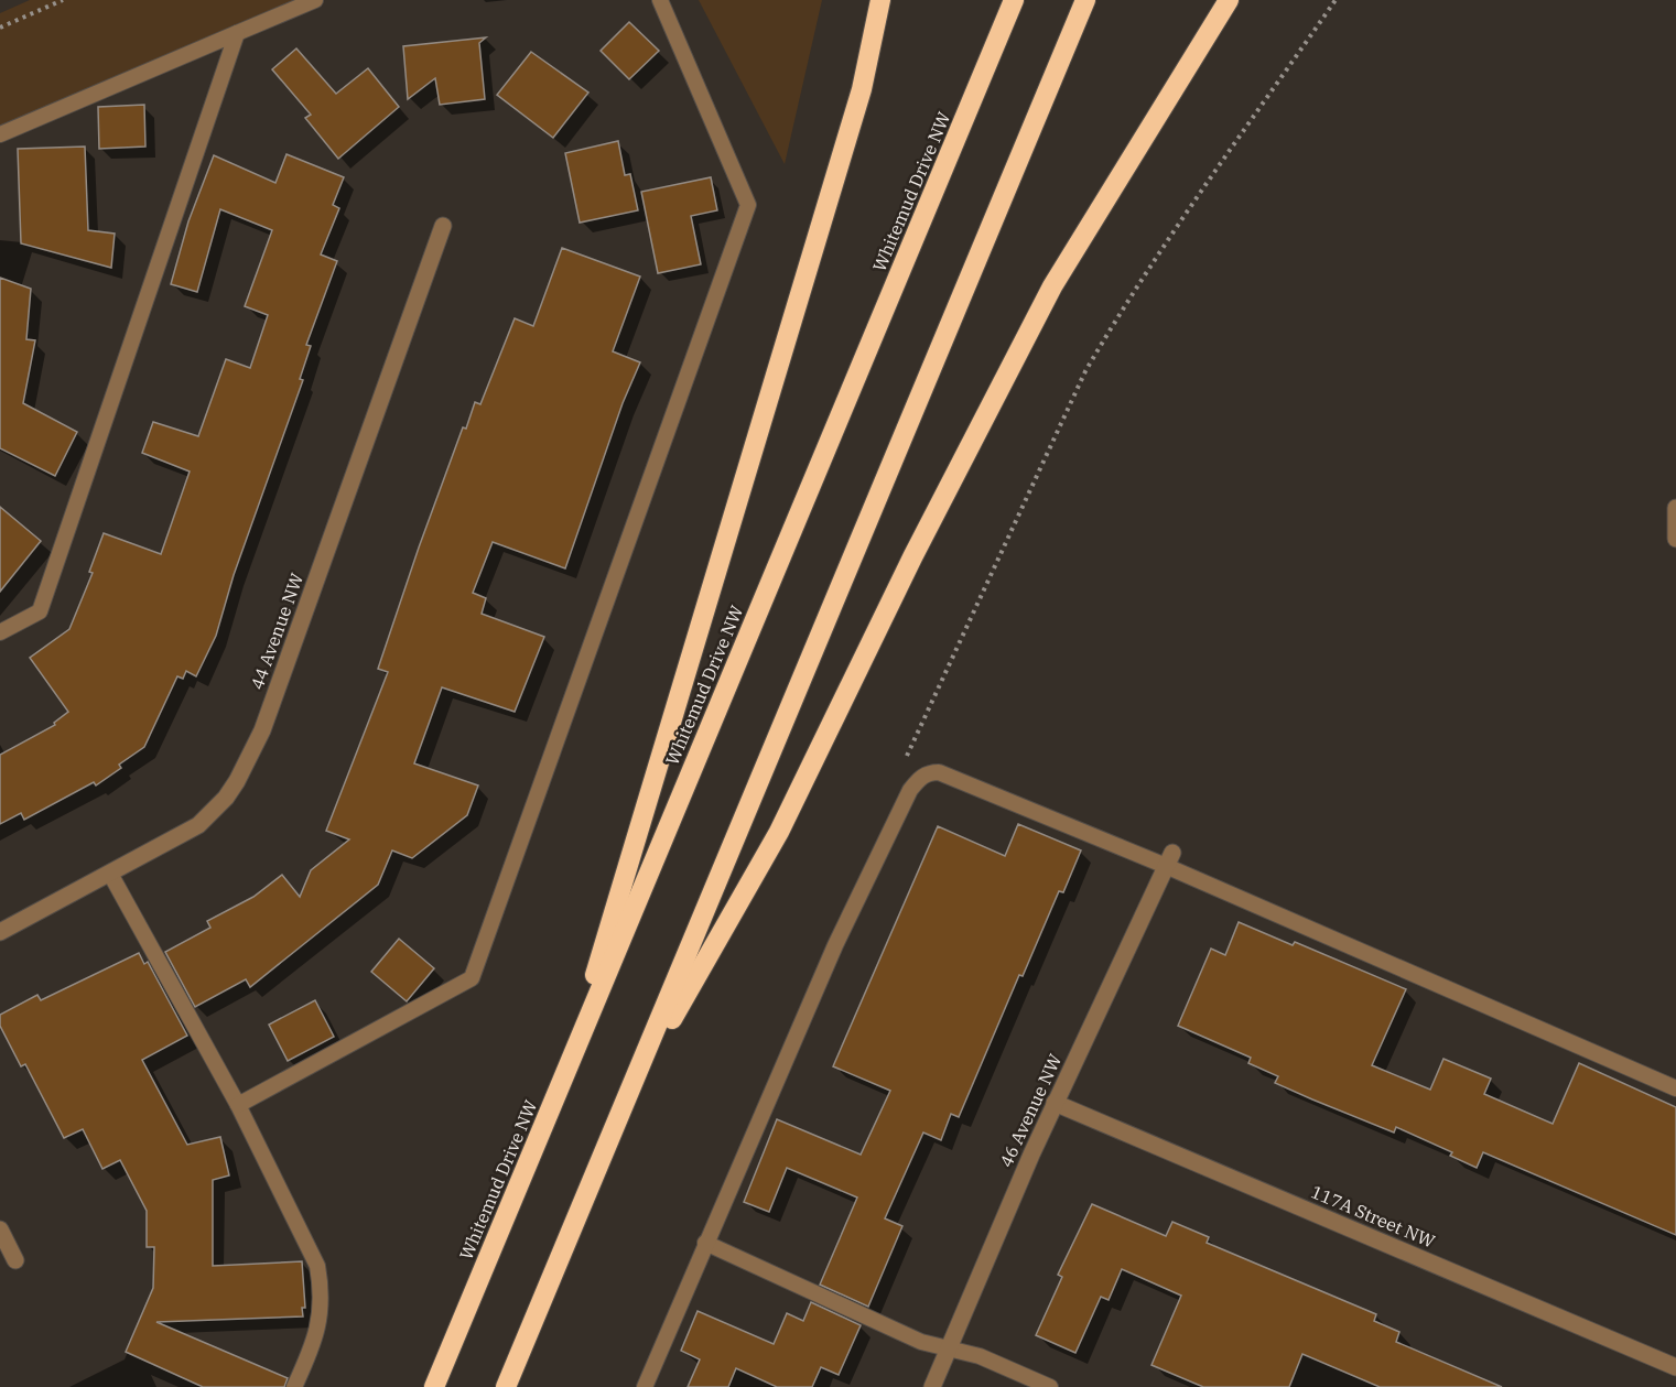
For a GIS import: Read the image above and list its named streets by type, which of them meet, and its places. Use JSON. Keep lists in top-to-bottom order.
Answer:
{
  "streets": {
    "highway": ["Whitemud Drive NW"],
    "street": ["44 Avenue NW", "46 Avenue NW", "117A Street NW"]
  },
  "crossings": [
    ["46 Avenue NW", "117A Street NW"]
  ]
}
